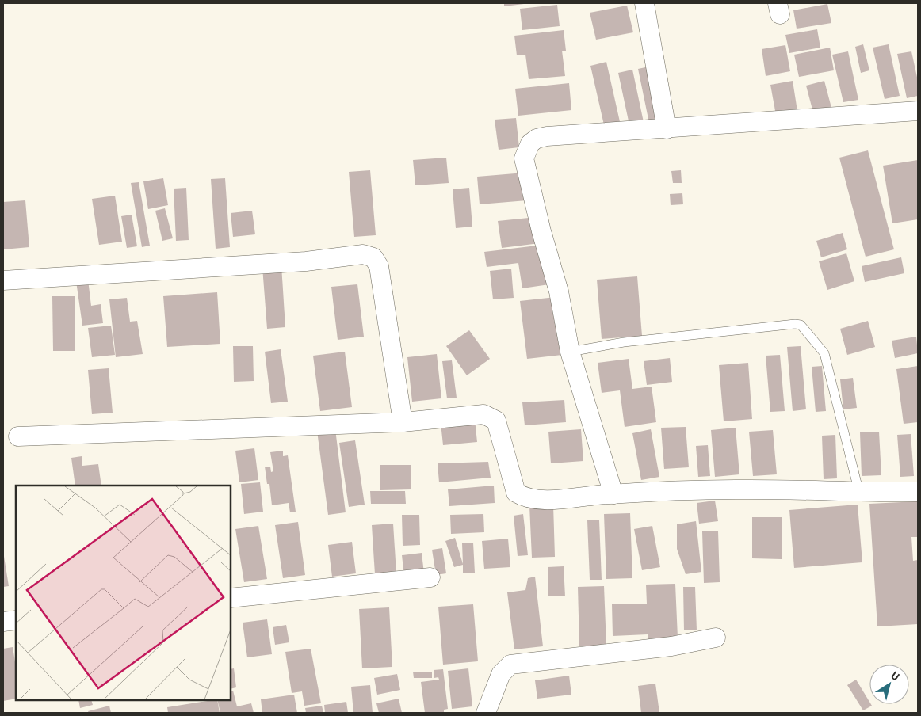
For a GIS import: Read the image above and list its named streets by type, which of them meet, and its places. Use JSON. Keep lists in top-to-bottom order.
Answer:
{
  "north": "top right"
}
